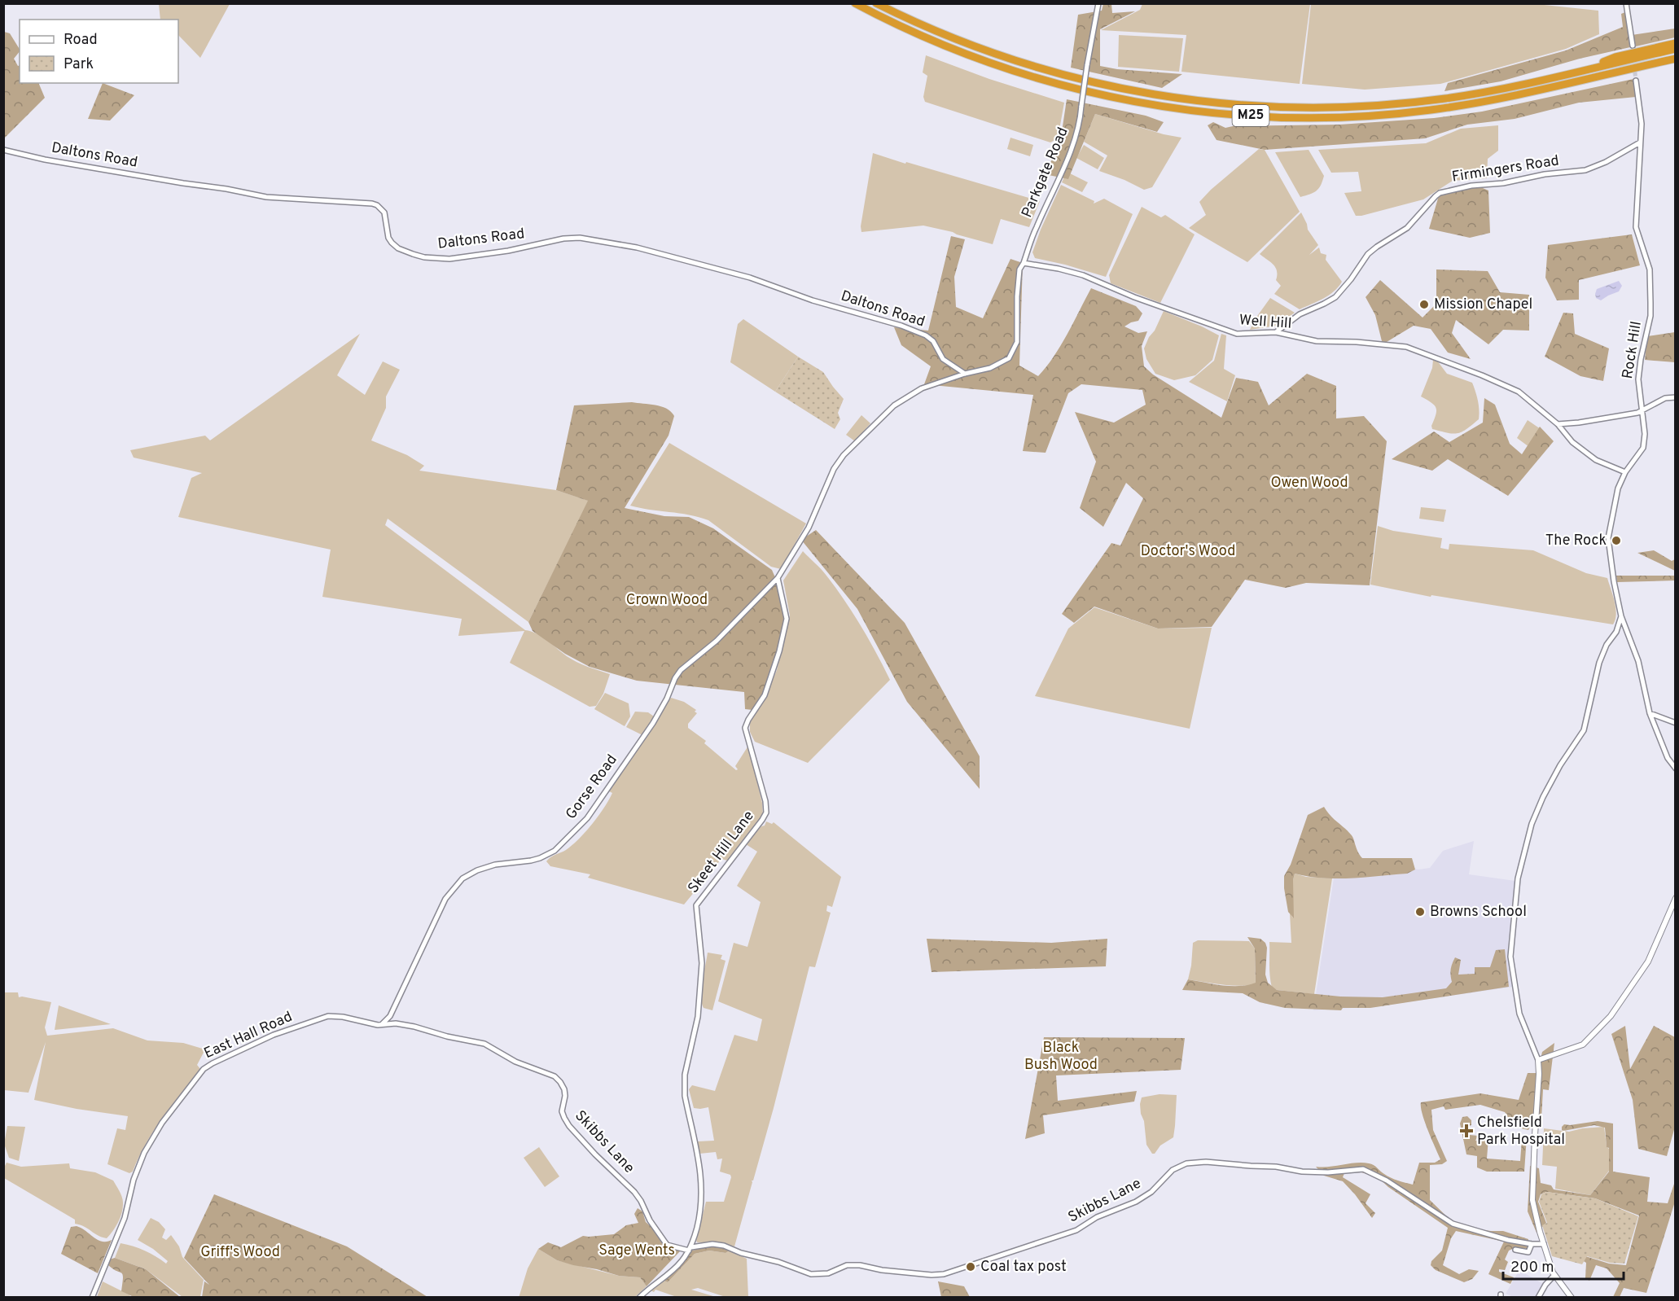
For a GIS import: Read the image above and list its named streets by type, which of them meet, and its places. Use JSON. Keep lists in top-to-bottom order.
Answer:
{
  "streets": {
    "highway": ["M25"],
    "street": [
      "Daltons Road",
      "Firmingers Road",
      "Parkgate Road",
      "Well Hill",
      "Rock Hill",
      "Gorse Road",
      "Skeet Hill Lane",
      "East Hall Road",
      "Skibbs Lane"
    ]
  },
  "crossings": [
    ["Firmingers Road", "Well Hill"],
    ["Firmingers Road", "Rock Hill"],
    ["Parkgate Road", "Well Hill"],
    ["Well Hill", "Rock Hill"],
    ["Gorse Road", "Skeet Hill Lane"],
    ["Gorse Road", "East Hall Road"],
    ["Gorse Road", "Skibbs Lane"],
    ["Skeet Hill Lane", "Skibbs Lane"],
    ["East Hall Road", "Skibbs Lane"]
  ],
  "parks": [
    "Owen Wood",
    "Doctor's Wood",
    "Crown Wood",
    "Black Bush Wood",
    "Sage Wents",
    "Griff's Wood"
  ],
  "places": {
    "other": [
      "Mission Chapel",
      "The Rock",
      "Browns School",
      "Coal tax post"
    ],
    "health": ["Chelsfield Park Hospital"]
  },
  "legend": ["Road", "Park"],
  "scale_bar": "200 m"
}
